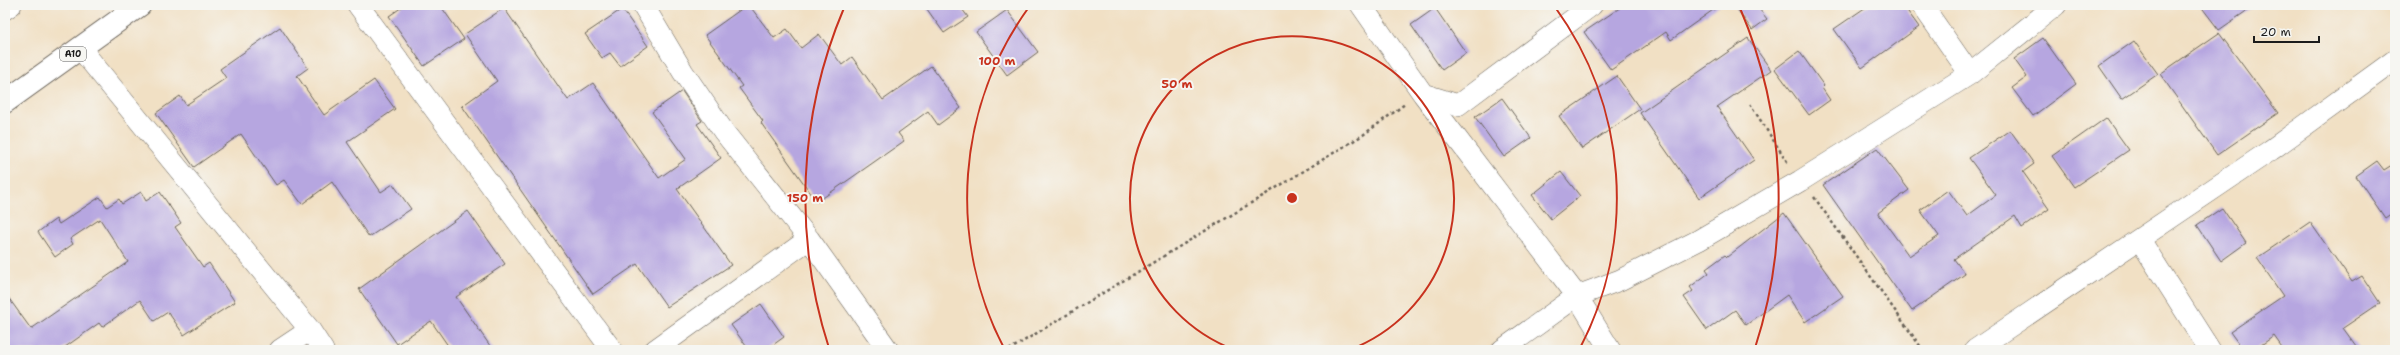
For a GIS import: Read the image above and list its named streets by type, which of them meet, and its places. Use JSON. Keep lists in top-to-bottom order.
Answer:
{
  "streets": {
    "main road": ["A10"]
  },
  "scale_bar": "20 m",
  "rings": ["100 m", "50 m", "150 m"]
}
